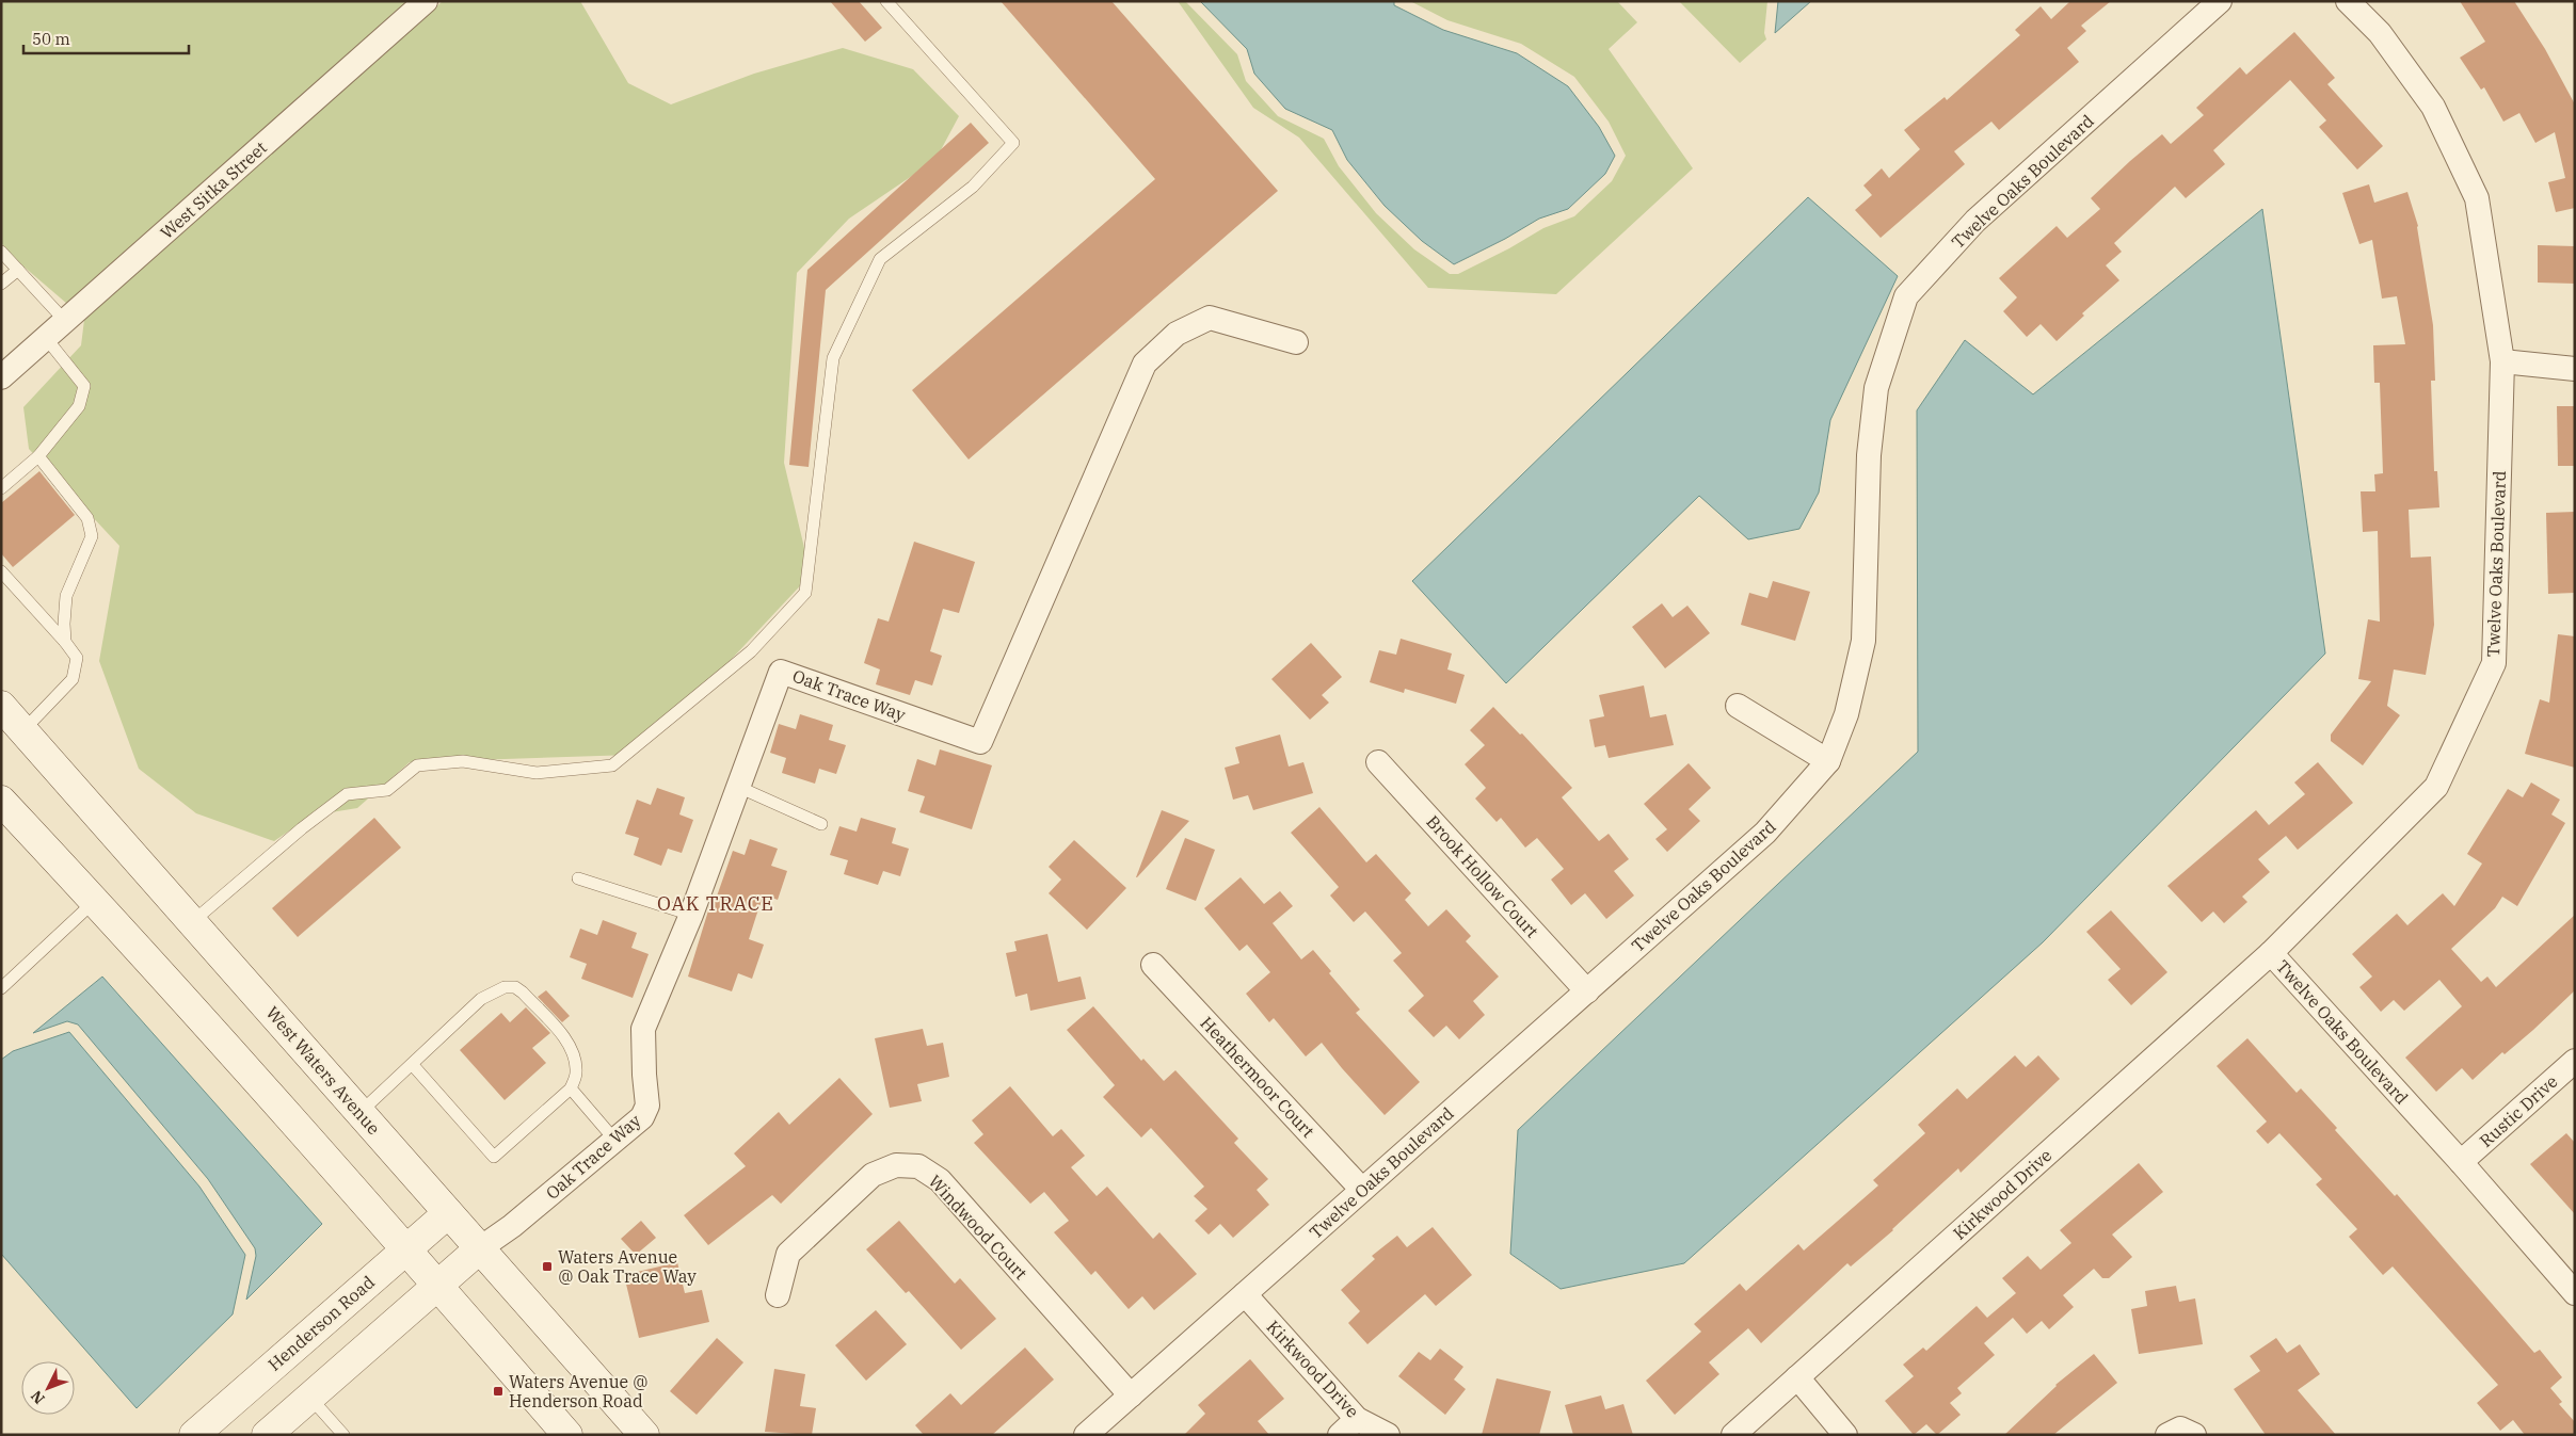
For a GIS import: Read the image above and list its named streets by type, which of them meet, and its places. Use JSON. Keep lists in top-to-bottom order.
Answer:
{
  "streets": {
    "main road": ["West Waters Avenue", "Henderson Road"],
    "street": [
      "Twelve Oaks Boulevard",
      "West Sitka Street",
      "Oak Trace Way",
      "Brook Hollow Court",
      "Heathermoor Court",
      "Rustic Drive",
      "Kirkwood Drive",
      "Windwood Court"
    ]
  },
  "crossings": [
    ["Twelve Oaks Boulevard", "Brook Hollow Court"],
    ["Twelve Oaks Boulevard", "Heathermoor Court"],
    ["Twelve Oaks Boulevard", "Rustic Drive"],
    ["Twelve Oaks Boulevard", "Kirkwood Drive"],
    ["Twelve Oaks Boulevard", "Windwood Court"],
    ["Oak Trace Way", "West Waters Avenue"],
    ["West Waters Avenue", "Henderson Road"]
  ],
  "districts": ["OAK TRACE"],
  "places": {
    "transit": ["Waters Avenue @ Oak Trace Way", "Waters Avenue @ Henderson Road"]
  },
  "scale_bar": "50 m",
  "north": "bottom left"
}
